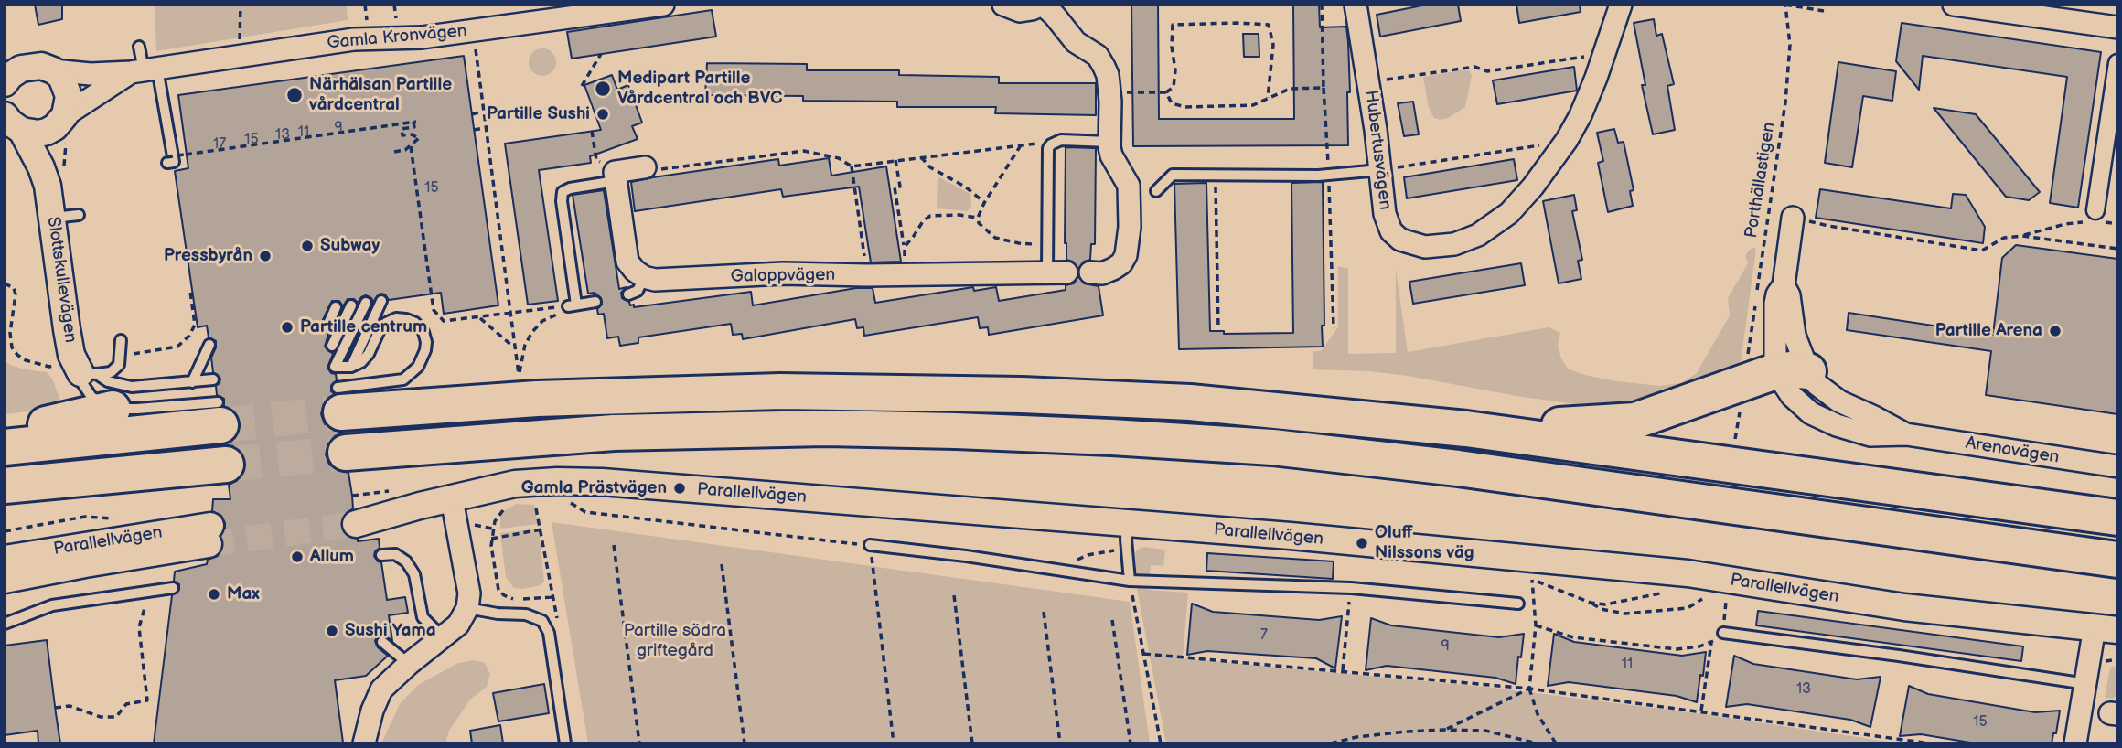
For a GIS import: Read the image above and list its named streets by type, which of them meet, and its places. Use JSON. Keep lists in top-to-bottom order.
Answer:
{
  "streets": {
    "street": [
      "Gamla Kronvägen",
      "Hubertusvägen",
      "Galoppvägen",
      "Slottskullevägen",
      "Arenavägen",
      "Parallellvägen"
    ],
    "path": ["Porthällastigen"]
  },
  "crossings": [
    ["Gamla Kronvägen", "Slottskullevägen"],
    ["Porthällastigen", "Arenavägen"]
  ],
  "parks": ["Partille södra griftegård"],
  "places": [
    "Medipart Partille Vårdcentral och BVC",
    "Närhälsan Partille vårdcentral",
    "Partille Sushi",
    "Subway",
    "Pressbyrån",
    "Partille centrum",
    "Partille Arena",
    "Gamla Prästvägen",
    "Oluff Nilssons väg",
    "Allum",
    "Max",
    "Sushi Yama"
  ],
  "house_numbers": [
    "9",
    "11",
    "13",
    "15",
    "17",
    "15",
    "7",
    "9",
    "11",
    "13",
    "15"
  ]
}
